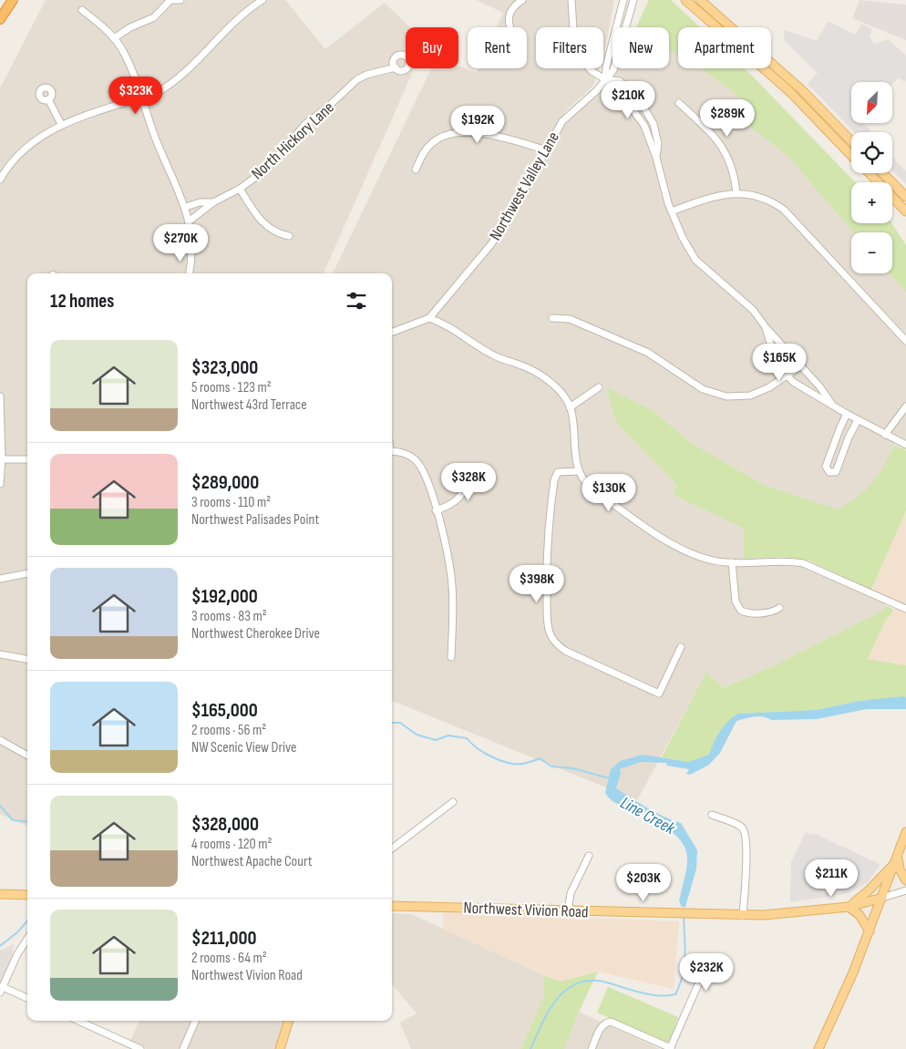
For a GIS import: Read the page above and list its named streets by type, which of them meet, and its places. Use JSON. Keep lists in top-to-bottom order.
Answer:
{
  "streets": {
    "main road": ["Northwest Vivion Road"],
    "street": ["North Hickory Lane", "Northwest Valley Lane"]
  },
  "water": ["Line Creek"],
  "north": "bottom left",
  "page": {
    "chip": [
      "Buy",
      "Rent",
      "Filters",
      "New",
      "Apartment"
    ],
    "price": [
      "$323K",
      "$210K",
      "$289K",
      "$192K",
      "$270K",
      "$165K",
      "$328K",
      "$130K",
      "$398K",
      "$211K",
      "$203K",
      "$232K"
    ],
    "map_buttons": ["+", "−"],
    "heading": "12 homes",
    "list": [
      {
        "name": "$323,000",
        "note": "5 rooms · 123 m² · Northwest 43rd Terrace"
      },
      {
        "name": "$289,000",
        "note": "3 rooms · 110 m² · Northwest Palisades Point"
      },
      {
        "name": "$192,000",
        "note": "3 rooms · 83 m² · Northwest Cherokee Drive"
      },
      {
        "name": "$165,000",
        "note": "2 rooms · 56 m² · NW Scenic View Drive"
      },
      {
        "name": "$328,000",
        "note": "4 rooms · 120 m² · Northwest Apache Court"
      },
      {
        "name": "$211,000",
        "note": "2 rooms · 64 m² · Northwest Vivion Road"
      }
    ]
  }
}
